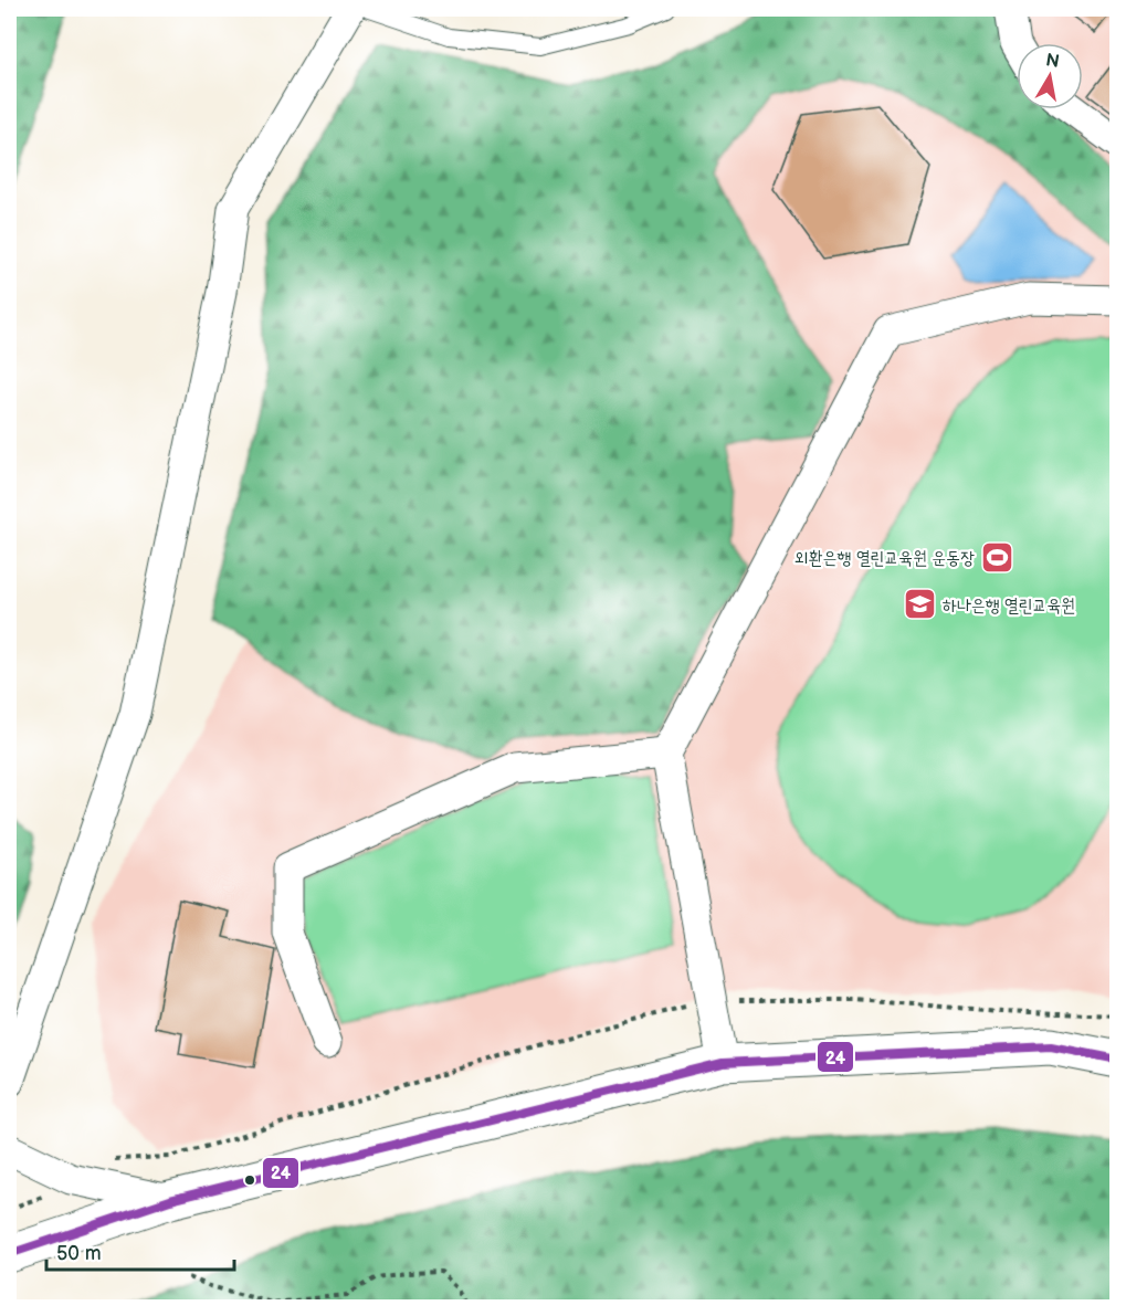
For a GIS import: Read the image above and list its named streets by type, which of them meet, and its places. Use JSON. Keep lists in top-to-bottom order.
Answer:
{
  "places": {
    "sports": ["외환은행 열린교육원 운동장"],
    "school or university": ["하나은행 열린교육원"]
  },
  "lines": ["transit line 24"],
  "scale_bar": "50 m",
  "north": "top"
}
